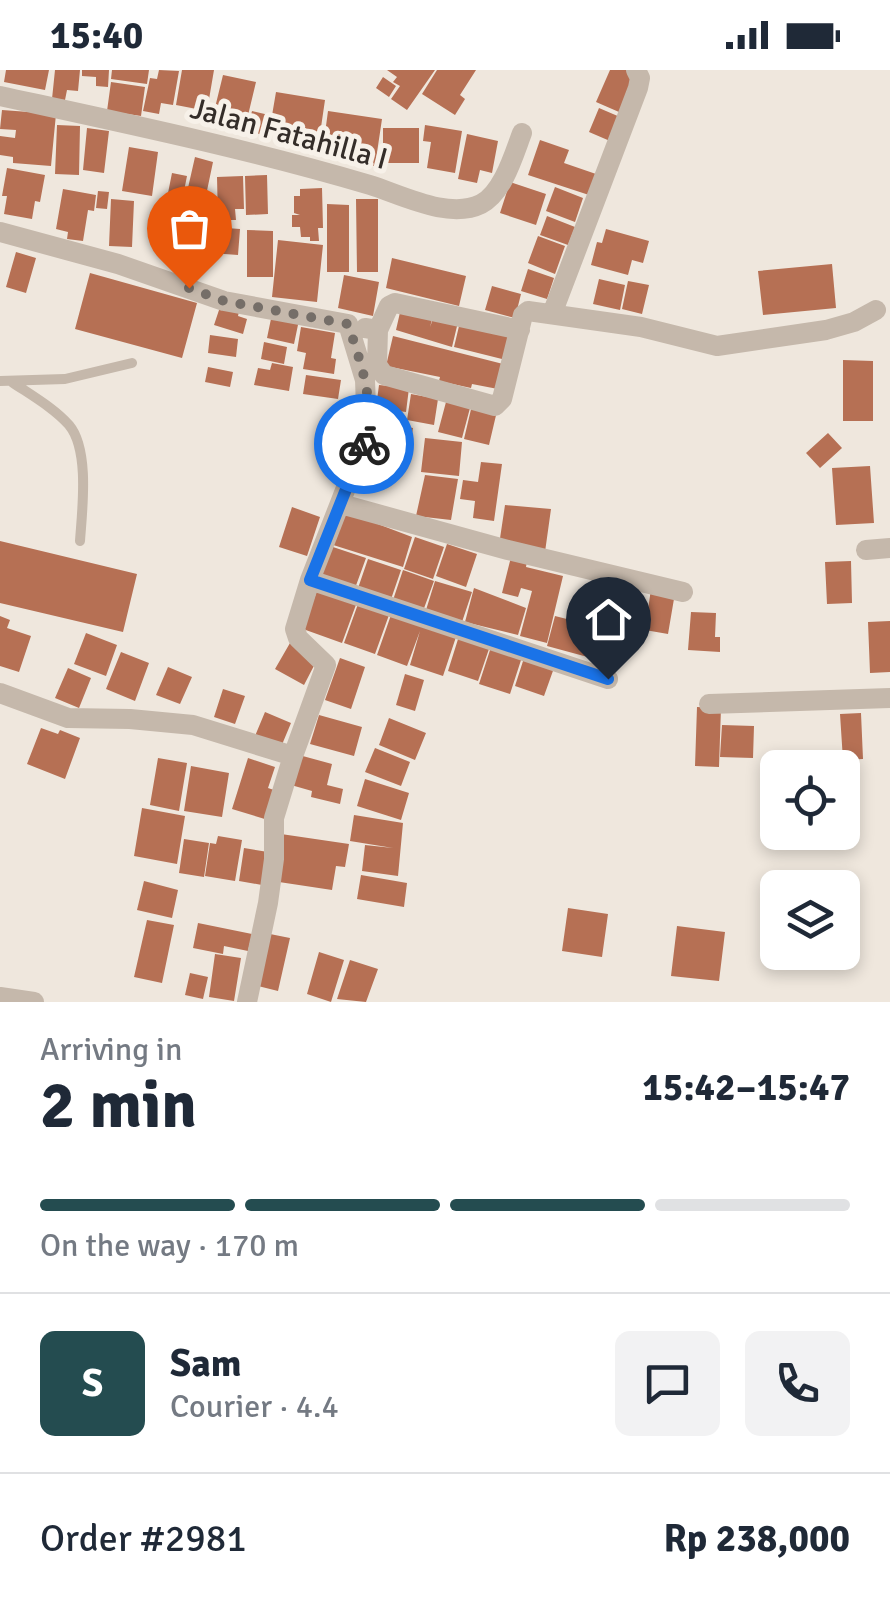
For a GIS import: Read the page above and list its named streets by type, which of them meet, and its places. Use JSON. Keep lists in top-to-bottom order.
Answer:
{
  "streets": {
    "street": ["Jalan Fatahilla I"]
  },
  "page": {
    "status": "15:40",
    "heading": ["2 min", "Arriving in", "15:42–15:47"],
    "panel": [
      "Sam",
      "Courier · 4.4",
      "Order #2981",
      "Rp 238,000"
    ],
    "bar": "On the way · 170 m",
    "round": "S"
  }
}
